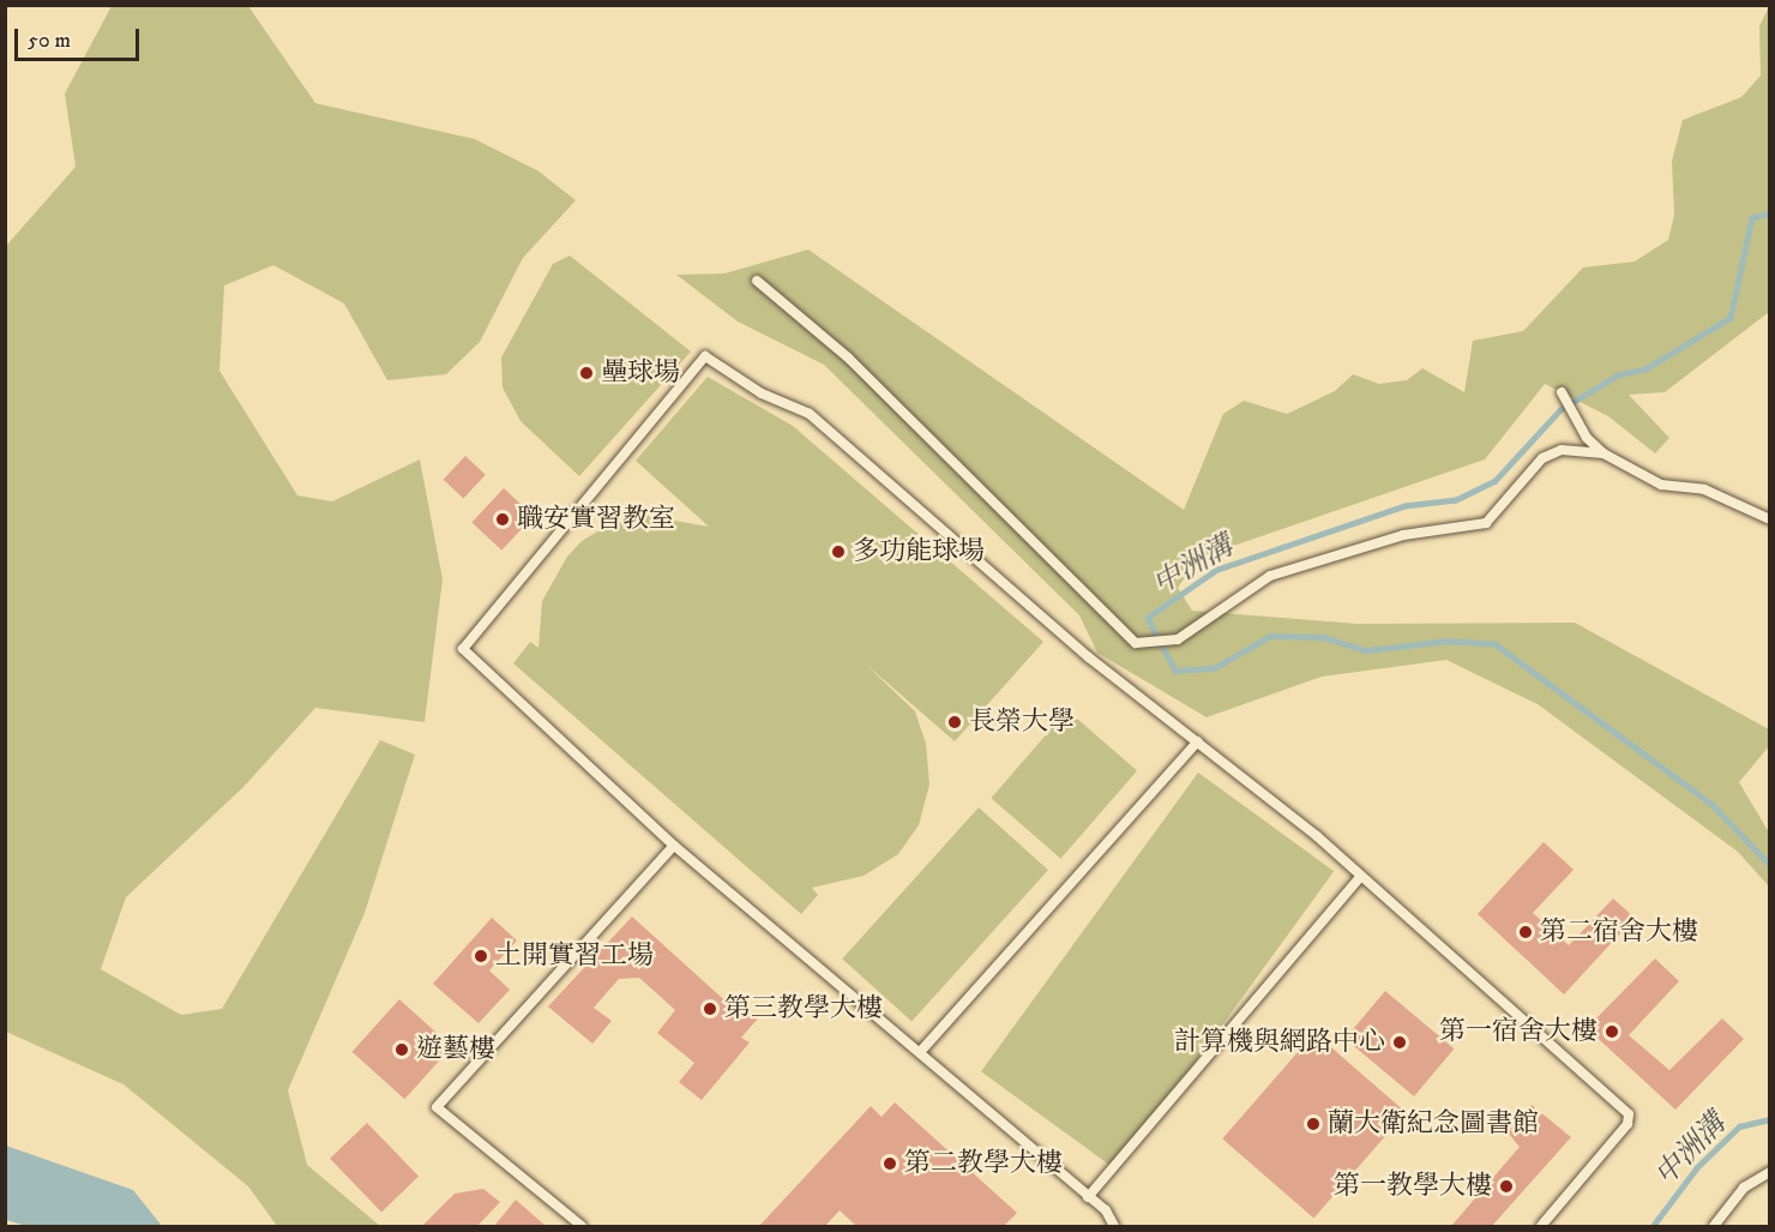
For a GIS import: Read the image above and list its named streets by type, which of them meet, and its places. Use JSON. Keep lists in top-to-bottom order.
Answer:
{
  "water": ["中洲溝"],
  "places": [
    "壘球場",
    "職安實習教室",
    "多功能球場",
    "長榮大學",
    "第二宿舍大樓",
    "土開實習工場",
    "第三教學大樓",
    "第一宿舍大樓",
    "計算機與網路中心",
    "遊藝樓",
    "蘭大衛紀念圖書館",
    "第二教學大樓",
    "第一教學大樓"
  ],
  "scale_bar": "50 m"
}
